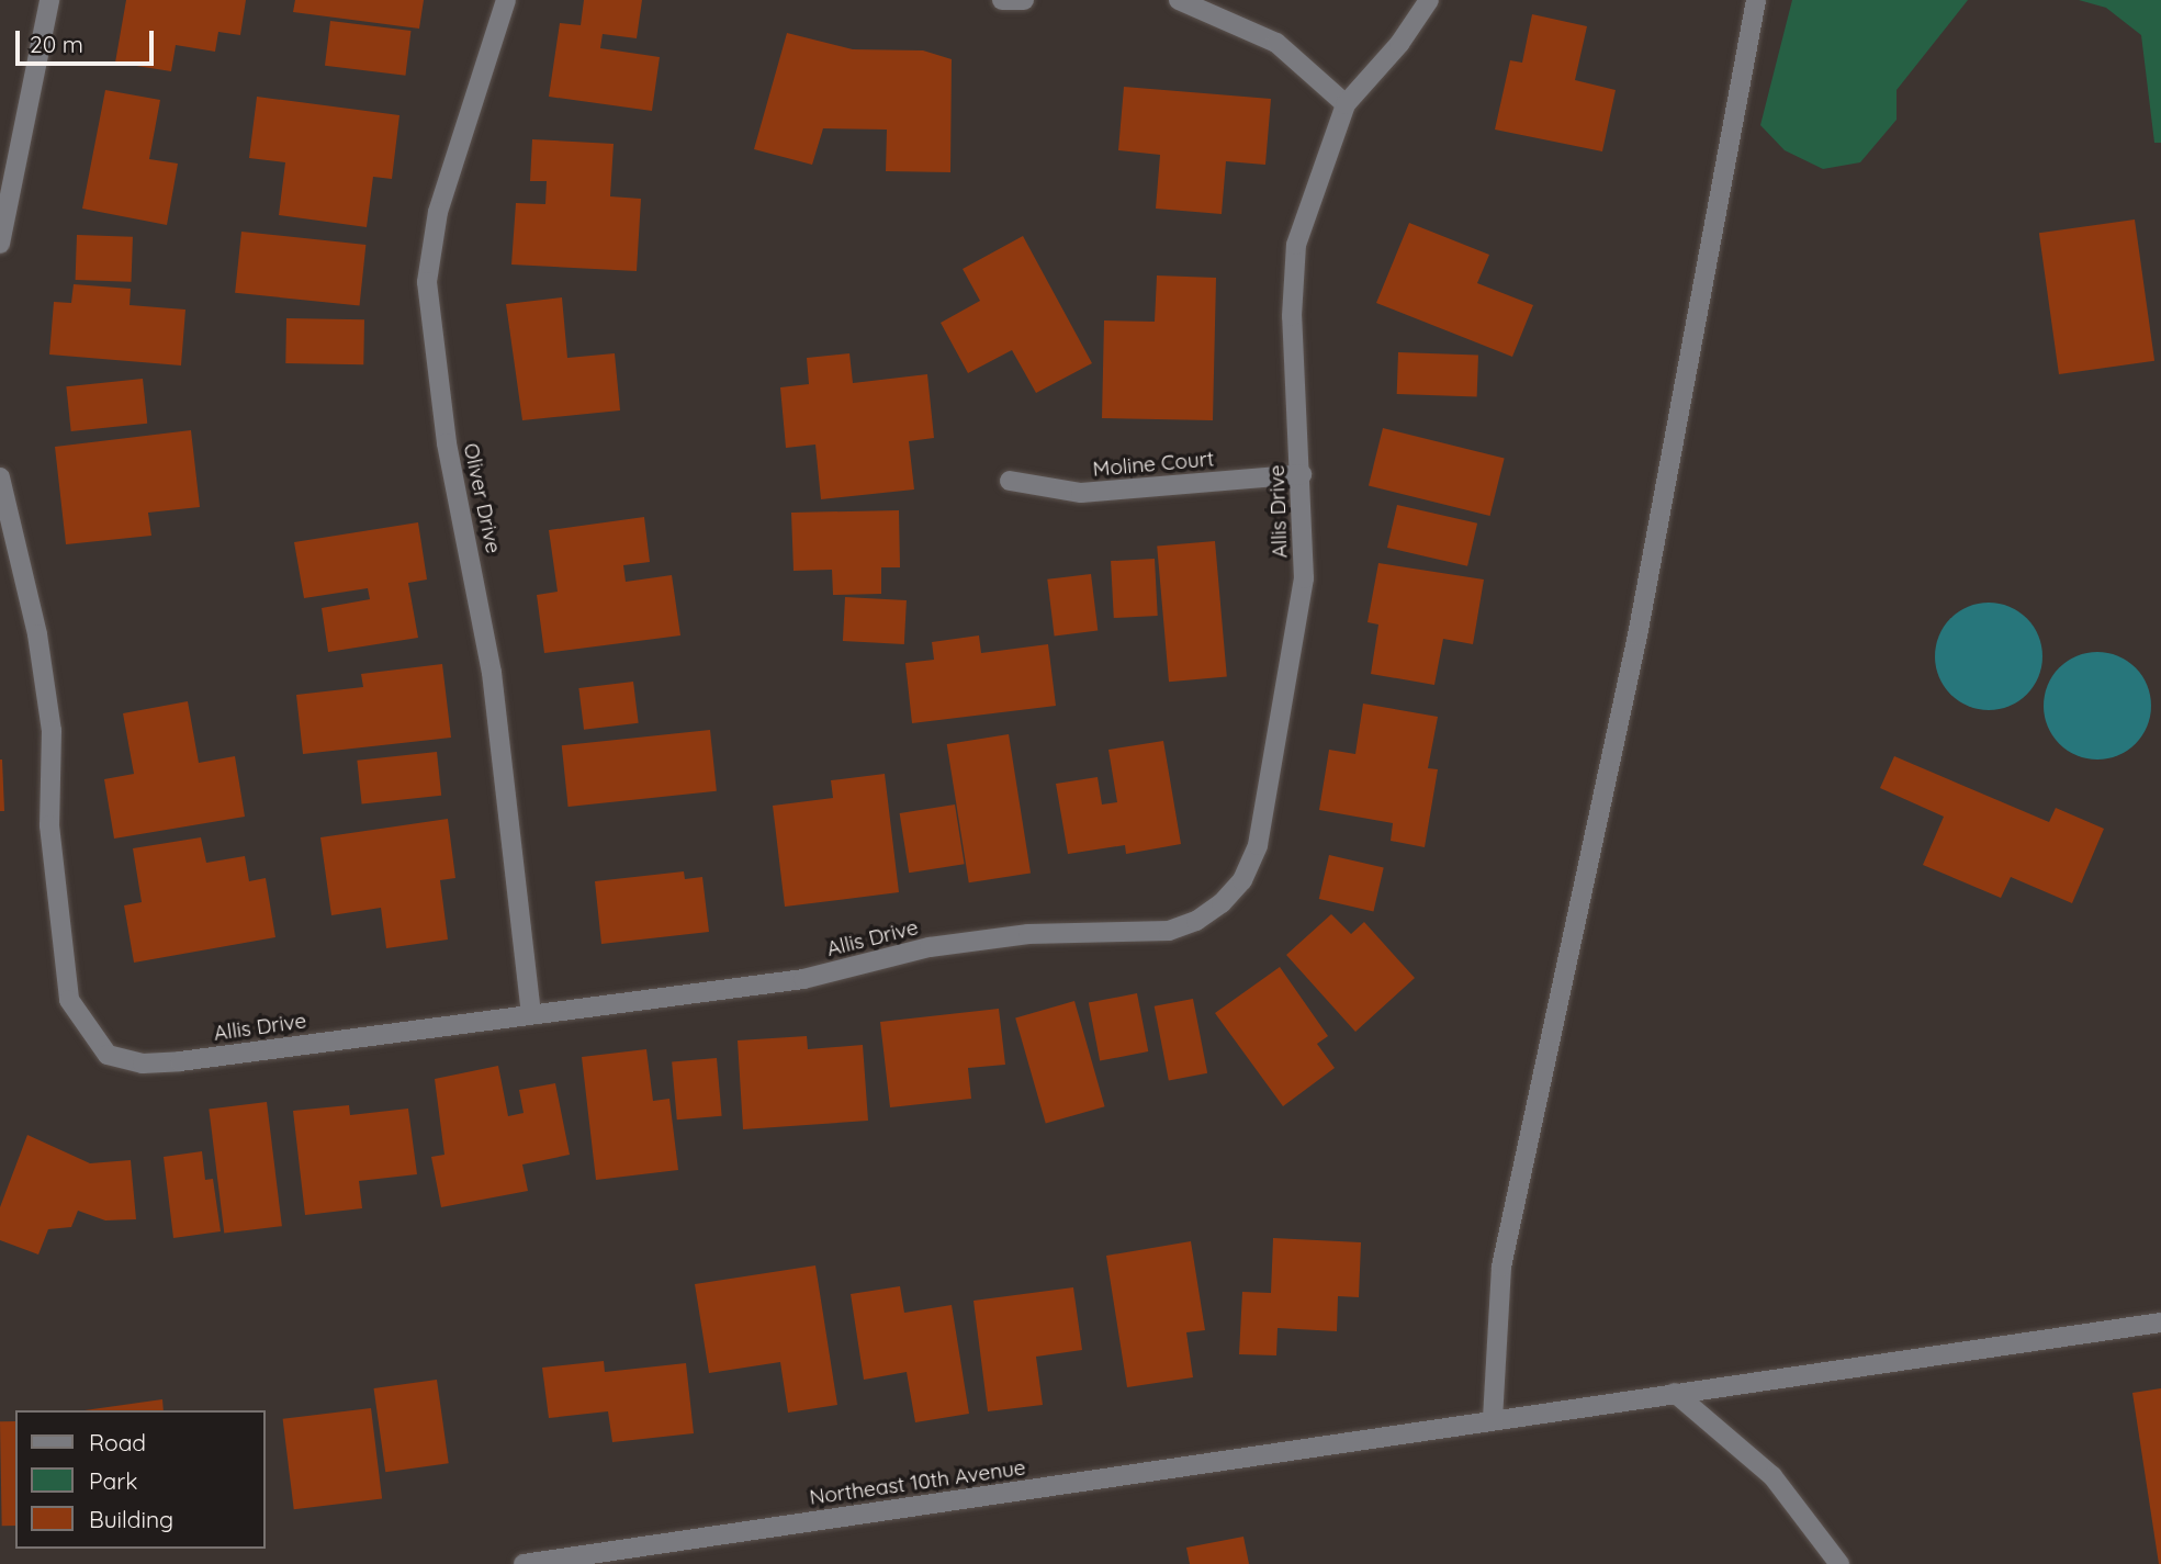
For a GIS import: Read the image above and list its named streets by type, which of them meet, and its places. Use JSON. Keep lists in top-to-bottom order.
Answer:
{
  "streets": {
    "street": [
      "Moline Court",
      "Oliver Drive",
      "Allis Drive",
      "Northeast 10th Avenue"
    ]
  },
  "crossings": [
    ["Moline Court", "Allis Drive"],
    ["Oliver Drive", "Allis Drive"]
  ],
  "legend": ["Road", "Park", "Building"],
  "scale_bar": "20 m"
}
